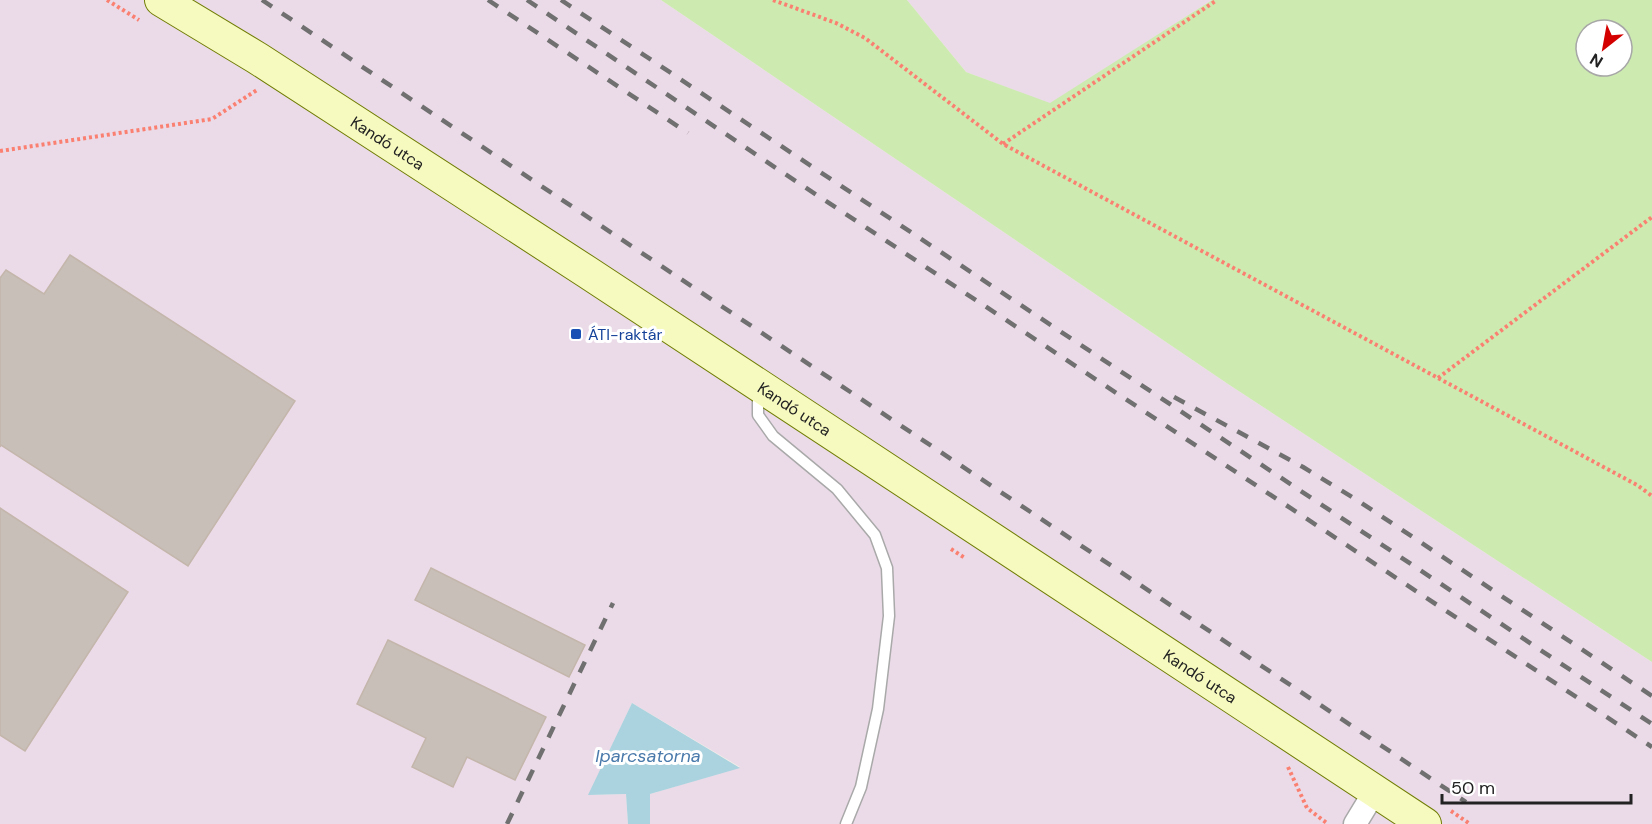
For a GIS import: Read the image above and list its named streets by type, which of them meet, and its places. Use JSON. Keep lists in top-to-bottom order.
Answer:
{
  "streets": {
    "street": ["Kandó utca"]
  },
  "water": ["Iparcsatorna"],
  "places": {
    "transit": ["ÁTI-raktár"]
  },
  "scale_bar": "50 m",
  "north": "bottom left"
}
